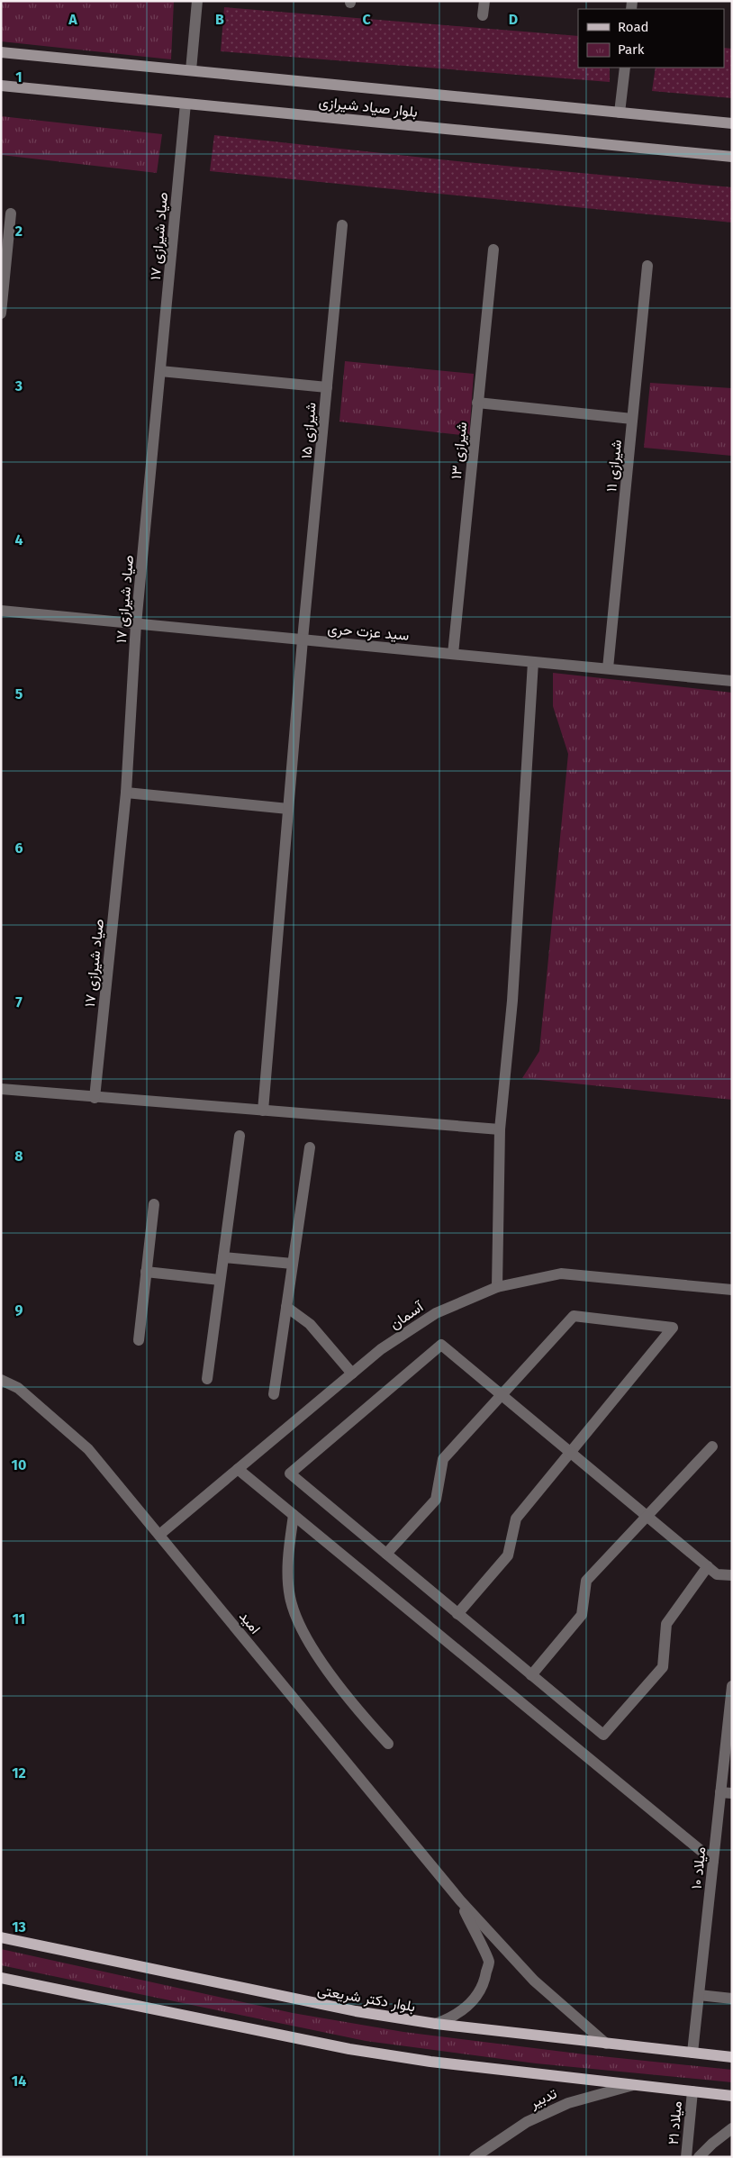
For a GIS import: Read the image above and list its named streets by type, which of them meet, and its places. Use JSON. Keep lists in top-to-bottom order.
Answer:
{
  "streets": {
    "main road": ["بلوار صیاد شیرازی", "بلوار دکتر شریعتی"],
    "street": [
      "صیاد شیرازی ۱۷",
      "شیرازی ۱۵",
      "شیرازی ۱۳",
      "شیرازی ۱۱",
      "سید عزت حری",
      "آسمان",
      "امید",
      "میلاد ۱۰",
      "تدبیر",
      "میلاد ۲۱"
    ]
  },
  "crossings": [
    ["بلوار صیاد شیرازی", "صیاد شیرازی ۱۷"],
    ["صیاد شیرازی ۱۷", "سید عزت حری"],
    ["شیرازی ۱۵", "سید عزت حری"],
    ["شیرازی ۱۳", "سید عزت حری"],
    ["شیرازی ۱۱", "سید عزت حری"],
    ["آسمان", "امید"],
    ["میلاد ۱۰", "بلوار دکتر شریعتی"]
  ],
  "legend": ["Road", "Park"],
  "grid": {
    "columns": [
      "A",
      "B",
      "C",
      "D"
    ],
    "rows": [
      "1",
      "2",
      "3",
      "4",
      "5",
      "6",
      "7",
      "8",
      "9",
      "10",
      "11",
      "12",
      "13",
      "14"
    ]
  }
}
